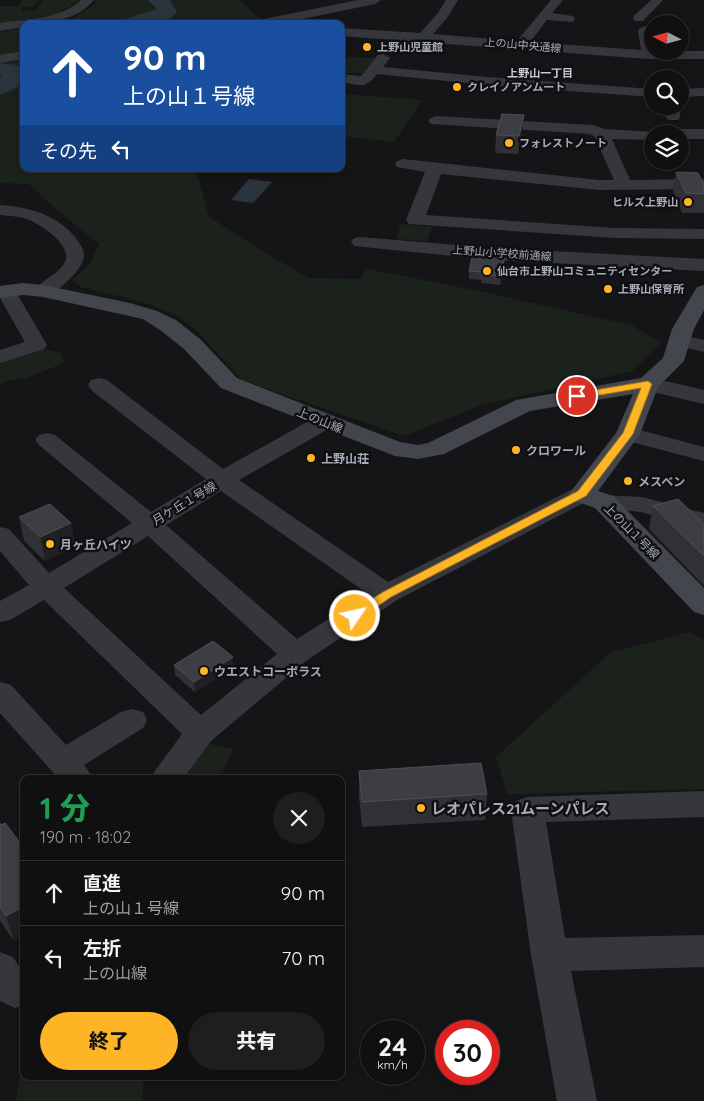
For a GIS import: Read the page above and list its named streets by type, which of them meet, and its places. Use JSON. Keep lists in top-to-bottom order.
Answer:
{
  "streets": {
    "street": [
      "上の山中央通線",
      "上野山小学校前通線",
      "上の山線",
      "月ケ丘１号線",
      "上の山１号線"
    ]
  },
  "districts": ["上野山一丁目"],
  "places": [
    "上野山児童館",
    "クレイノアンムート",
    "フォレストノート",
    "ヒルズ上野山",
    "仙台市上野山コミュニティセンター",
    "上野山保育所",
    "クロワール",
    "上野山荘",
    "メスベン",
    "月ヶ丘ハイツ",
    "ウエストコーポラス",
    "レオパレス21ムーンパレス"
  ],
  "north": "left",
  "page": {
    "turn": ["90 m", "上の山１号線"],
    "then": "その先",
    "heading": ["1 分", "190 m · 18:02"],
    "list": [
      {
        "name": "直進",
        "note": "上の山１号線",
        "value": "90 m"
      },
      {
        "name": "左折",
        "note": "上の山線",
        "value": "70 m"
      }
    ],
    "buttons": ["終了", "共有"],
    "speed": "24 km/h",
    "limit": "30"
  }
}
